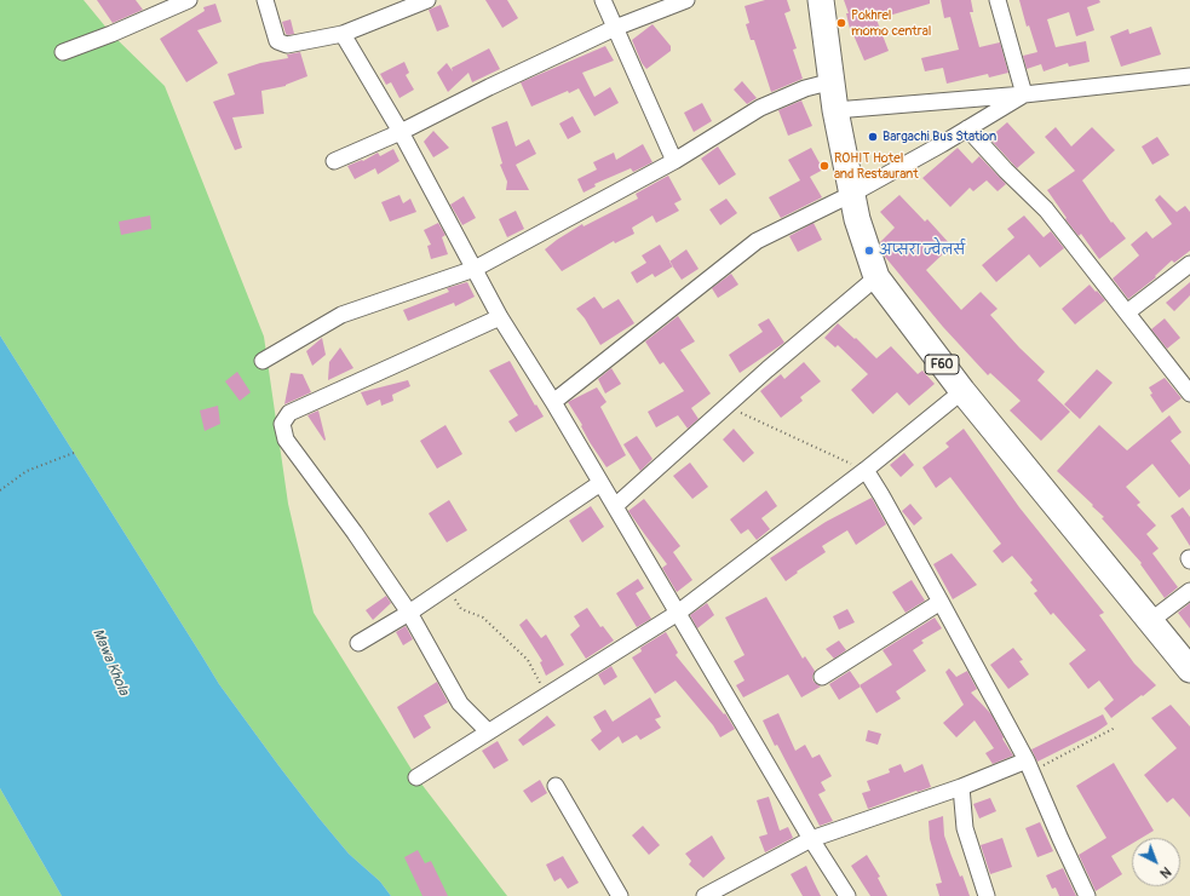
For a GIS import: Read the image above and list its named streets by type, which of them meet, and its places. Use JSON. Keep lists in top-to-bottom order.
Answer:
{
  "streets": {
    "main road": ["F60"]
  },
  "water": ["Mawa Khola"],
  "places": [
    "Pokhrel momo central",
    "Bargachi Bus Station",
    "ROHIT Hotel and Restaurant",
    "अप्सरा ज्वेलर्स"
  ],
  "north": "bottom right"
}
